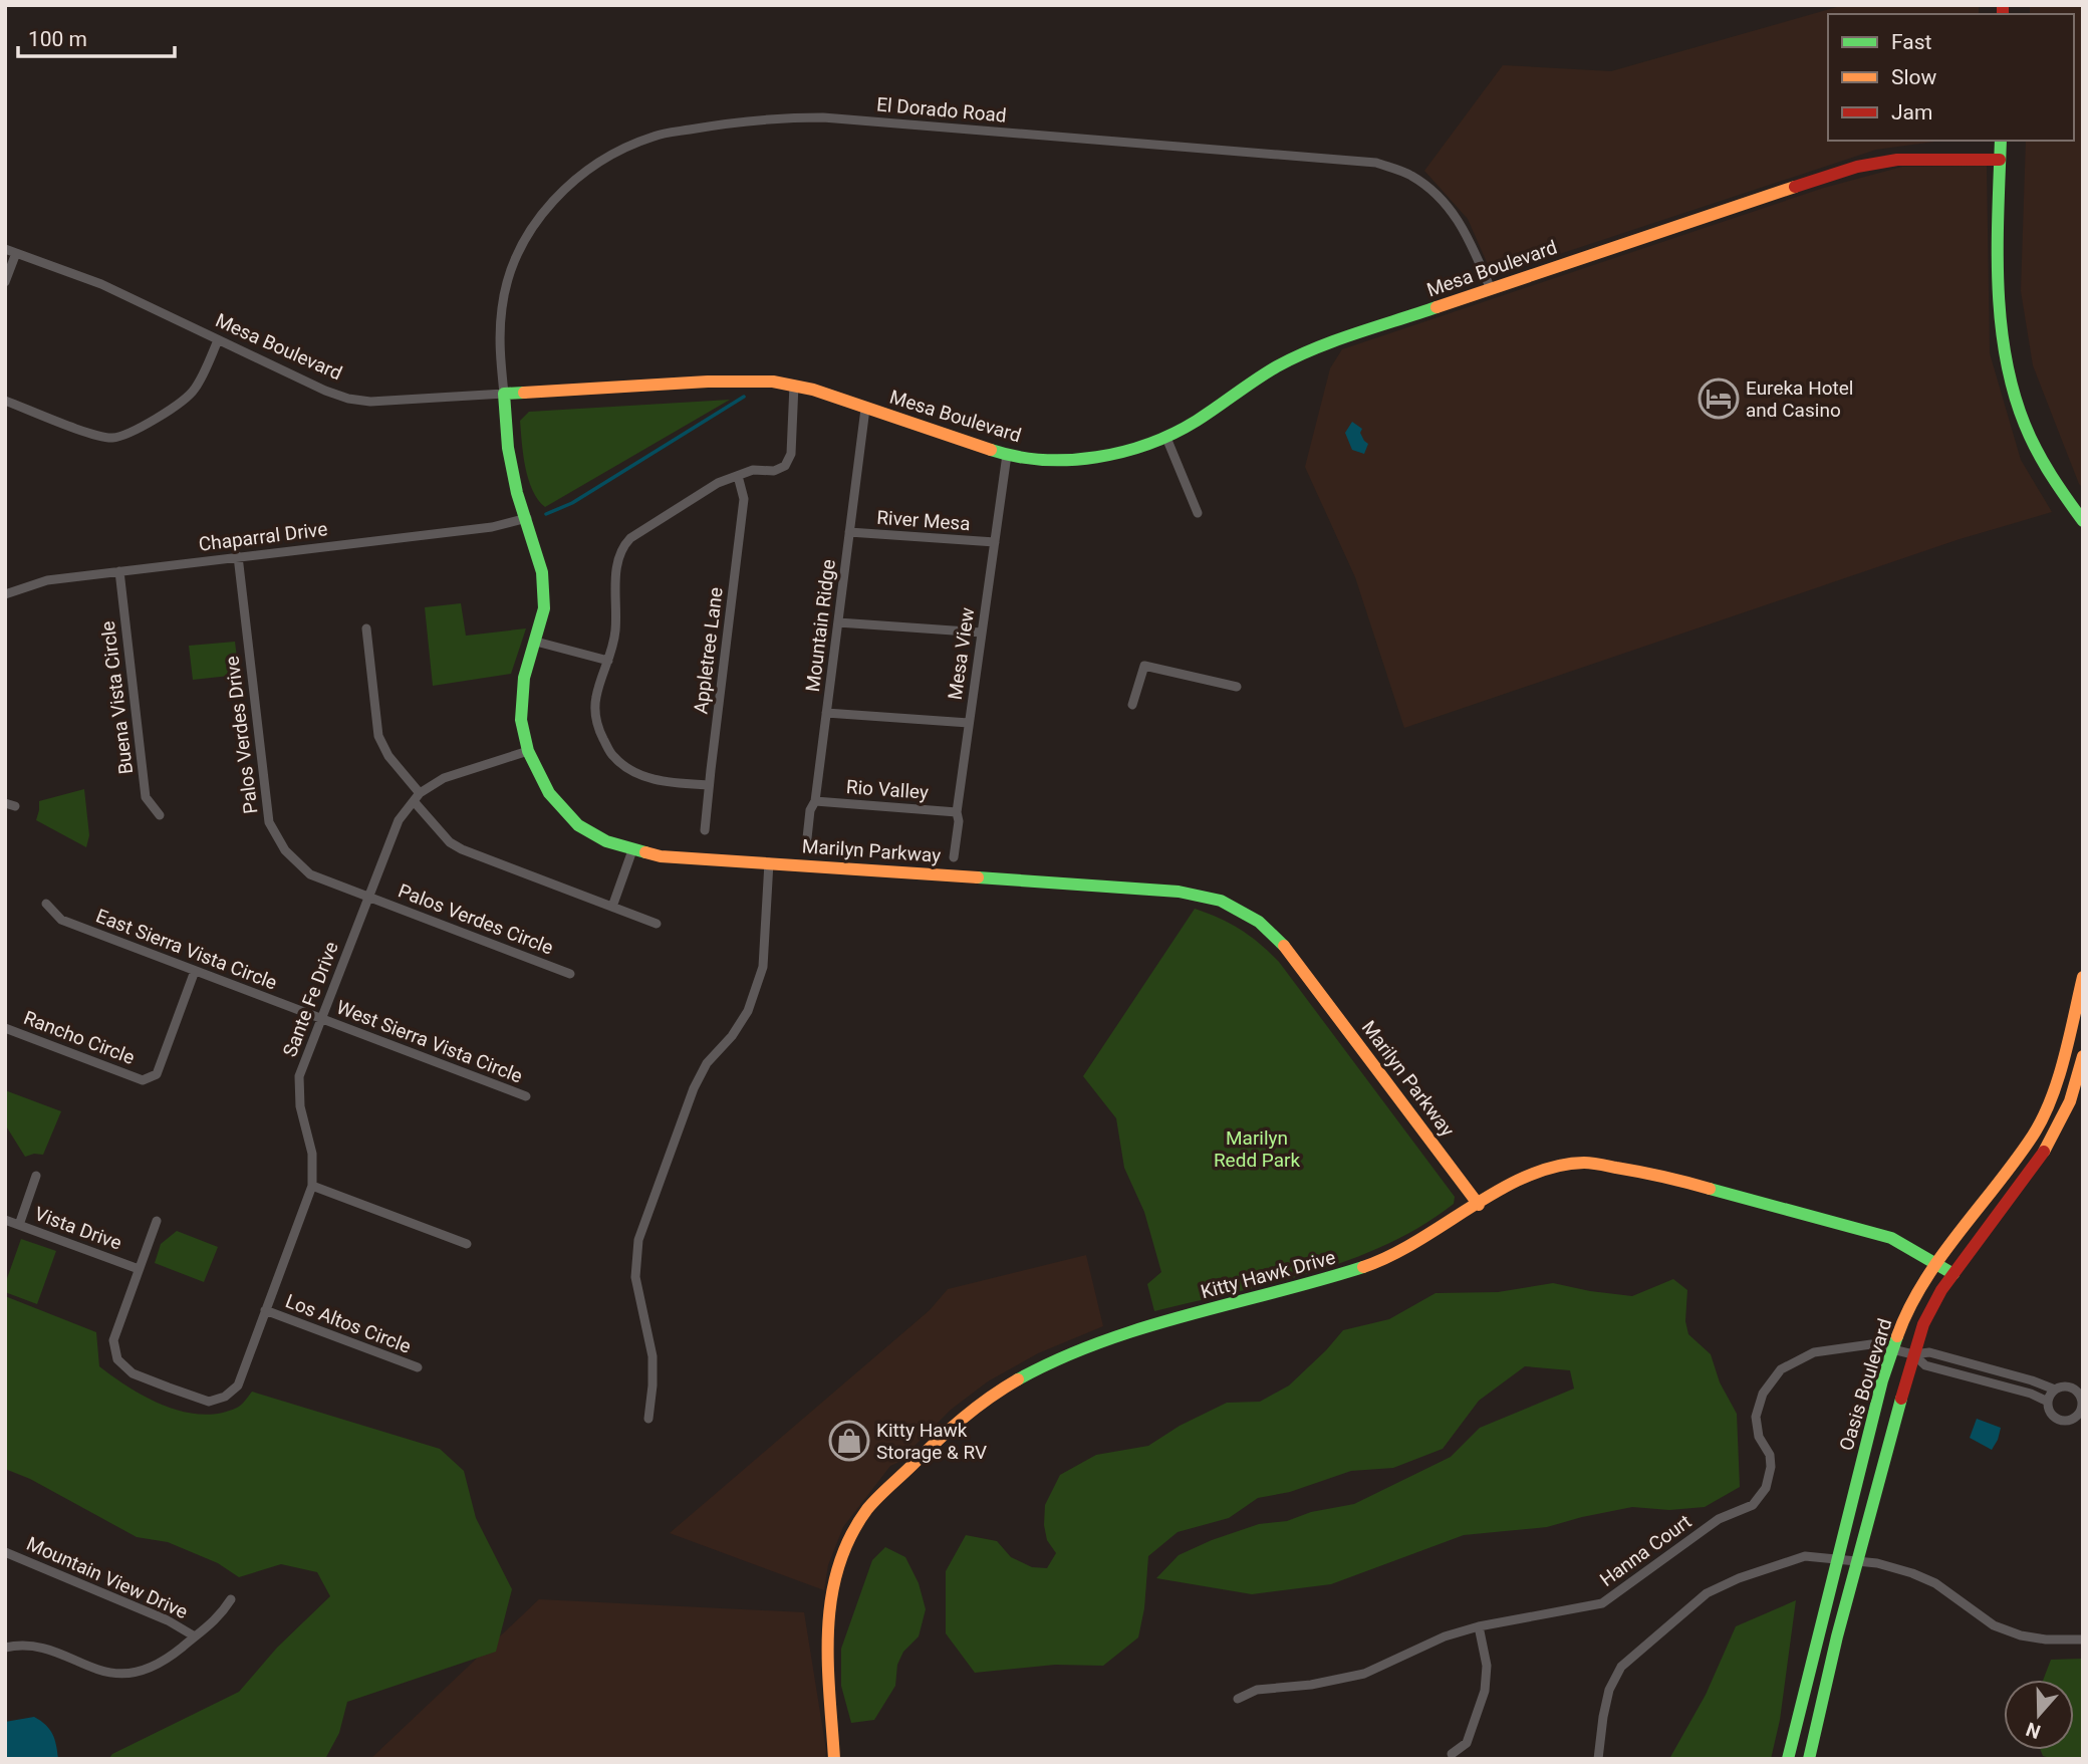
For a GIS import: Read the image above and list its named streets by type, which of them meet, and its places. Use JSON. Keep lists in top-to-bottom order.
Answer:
{
  "streets": {
    "street": [
      "El Dorado Road",
      "Mesa Boulevard",
      "River Mesa",
      "Chaparral Drive",
      "Mountain Ridge",
      "Appletree Lane",
      "Mesa View",
      "Buena Vista Circle",
      "Palos Verdes Drive",
      "Rio Valley",
      "Marilyn Parkway",
      "Palos Verdes Circle",
      "East Sierra Vista Circle",
      "Sante Fe Drive",
      "Rancho Circle",
      "West Sierra Vista Circle",
      "Vista Drive",
      "Kitty Hawk Drive",
      "Los Altos Circle",
      "Oasis Boulevard",
      "Hanna Court",
      "Mountain View Drive"
    ]
  },
  "crossings": [
    ["El Dorado Road", "Mesa Boulevard"],
    ["El Dorado Road", "Marilyn Parkway"],
    ["Mesa Boulevard", "Mountain Ridge"],
    ["Mesa Boulevard", "Mesa View"],
    ["Mesa Boulevard", "Marilyn Parkway"],
    ["River Mesa", "Mountain Ridge"],
    ["River Mesa", "Mesa View"],
    ["Chaparral Drive", "Buena Vista Circle"],
    ["Chaparral Drive", "Palos Verdes Drive"],
    ["Chaparral Drive", "Marilyn Parkway"],
    ["Mountain Ridge", "Rio Valley"],
    ["Mesa View", "Rio Valley"],
    ["Palos Verdes Drive", "Palos Verdes Circle"],
    ["Palos Verdes Drive", "Sante Fe Drive"],
    ["Marilyn Parkway", "Sante Fe Drive"],
    ["Marilyn Parkway", "Kitty Hawk Drive"],
    ["Palos Verdes Circle", "Sante Fe Drive"],
    ["East Sierra Vista Circle", "Sante Fe Drive"],
    ["East Sierra Vista Circle", "Rancho Circle"],
    ["East Sierra Vista Circle", "West Sierra Vista Circle"],
    ["Sante Fe Drive", "West Sierra Vista Circle"],
    ["Sante Fe Drive", "Vista Drive"],
    ["Sante Fe Drive", "Los Altos Circle"],
    ["Kitty Hawk Drive", "Oasis Boulevard"],
    ["Oasis Boulevard", "Hanna Court"]
  ],
  "parks": ["Marilyn Redd Park"],
  "places": {
    "hotel": ["Eureka Hotel and Casino"],
    "shop": ["Kitty Hawk Storage & RV"]
  },
  "legend": ["Fast", "Slow", "Jam"],
  "scale_bar": "100 m",
  "north": "bottom"
}
